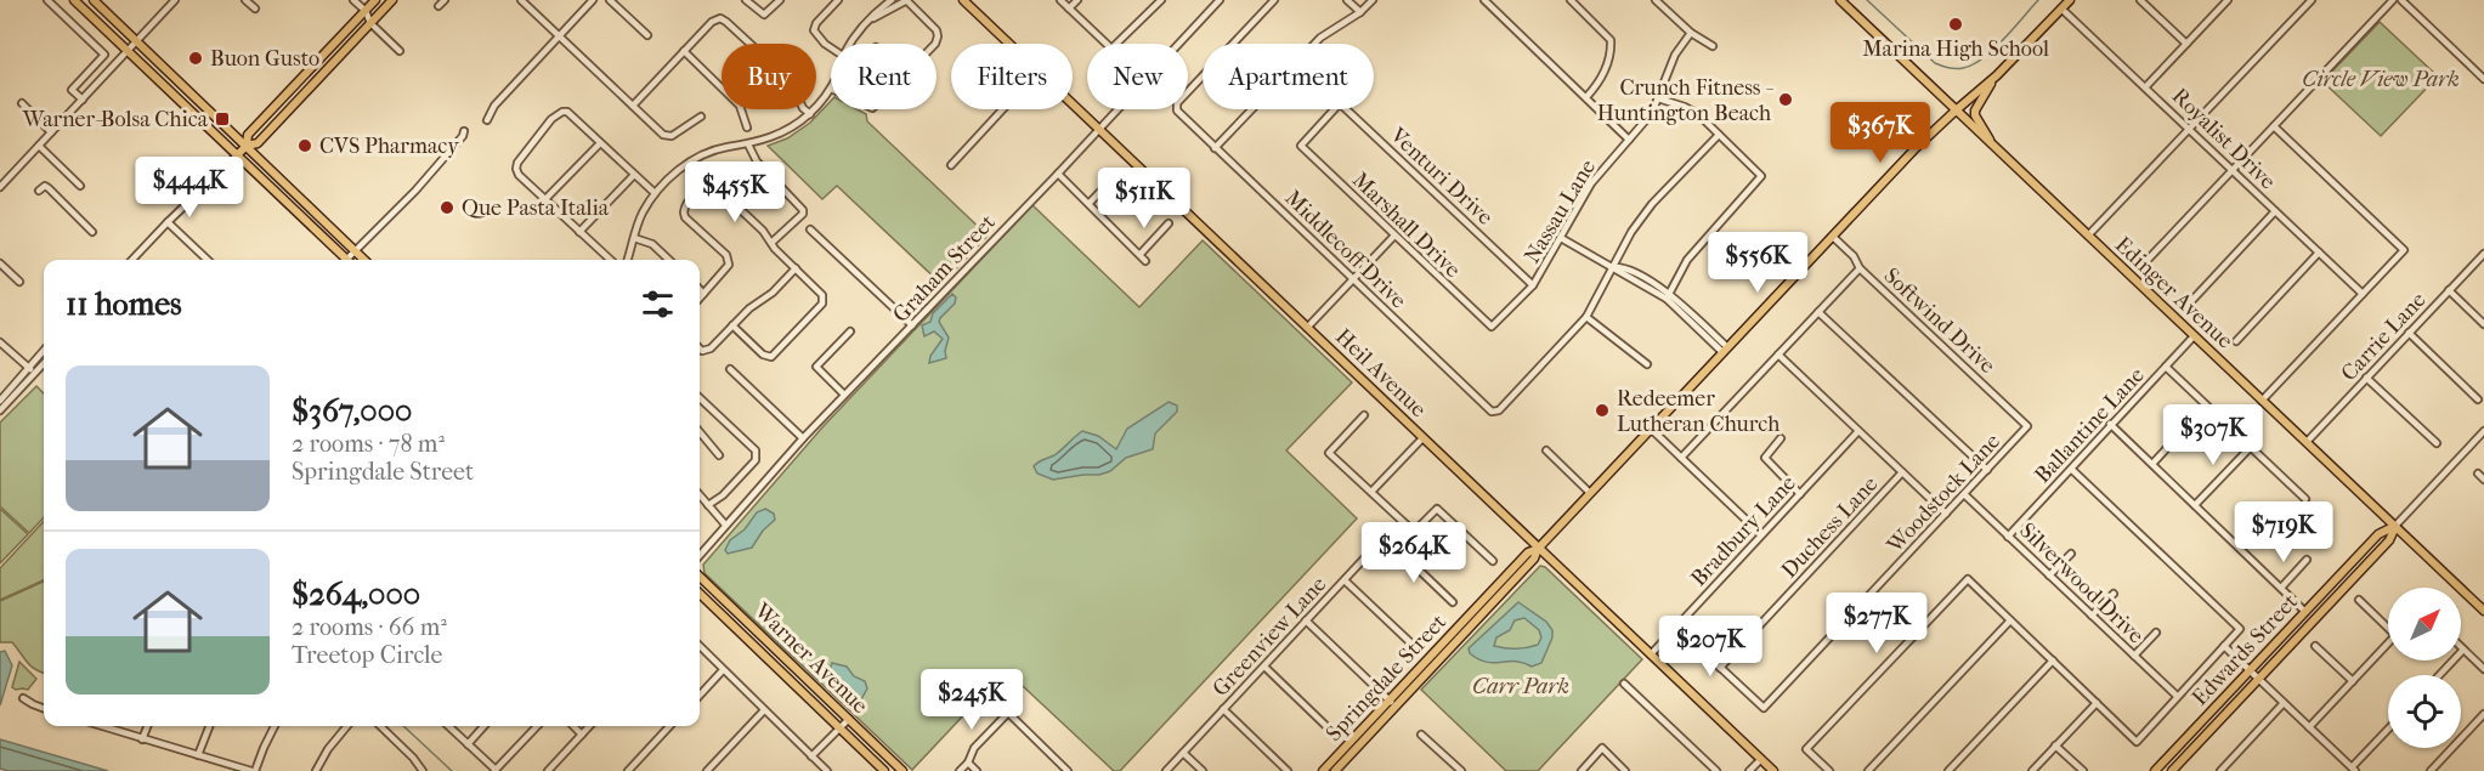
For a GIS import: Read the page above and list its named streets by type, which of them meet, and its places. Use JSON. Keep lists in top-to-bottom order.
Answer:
{
  "streets": {
    "main road": [
      "Edinger Avenue",
      "Heil Avenue",
      "Edwards Street",
      "Warner Avenue",
      "Springdale Street"
    ],
    "street": [
      "Royalist Drive",
      "Venturi Drive",
      "Nassau Lane",
      "Marshall Drive",
      "Middlecoff Drive",
      "Graham Street",
      "Softwind Drive",
      "Carrie Lane",
      "Ballantine Lane",
      "Woodstock Lane",
      "Duchess Lane",
      "Bradbury Lane",
      "Silverwood Drive",
      "Greenview Lane"
    ]
  },
  "crossings": [
    ["Royalist Drive", "Springdale Street"],
    ["Venturi Drive", "Nassau Lane"],
    ["Nassau Lane", "Marshall Drive"],
    ["Graham Street", "Heil Avenue"],
    ["Edinger Avenue", "Carrie Lane"],
    ["Edinger Avenue", "Ballantine Lane"],
    ["Edinger Avenue", "Edwards Street"],
    ["Edinger Avenue", "Springdale Street"],
    ["Softwind Drive", "Woodstock Lane"],
    ["Softwind Drive", "Springdale Street"],
    ["Heil Avenue", "Bradbury Lane"],
    ["Heil Avenue", "Springdale Street"],
    ["Ballantine Lane", "Silverwood Drive"],
    ["Woodstock Lane", "Duchess Lane"],
    ["Woodstock Lane", "Silverwood Drive"]
  ],
  "parks": ["Circle View Park", "Carr Park"],
  "places": {
    "other": [
      "Marina High School",
      "Buon Gusto",
      "Crunch Fitness - Huntington Beach",
      "CVS Pharmacy",
      "Que Pasta Italia",
      "Redeemer Lutheran Church"
    ],
    "transit": ["Warner-Bolsa Chica"]
  },
  "north": "top right",
  "page": {
    "chip": [
      "Buy",
      "Rent",
      "Filters",
      "New",
      "Apartment"
    ],
    "price": [
      "$367K",
      "$444K",
      "$455K",
      "$511K",
      "$556K",
      "$307K",
      "$719K",
      "$264K",
      "$277K",
      "$207K",
      "$245K"
    ],
    "heading": "11 homes",
    "list": [
      {
        "name": "$367,000",
        "note": "2 rooms · 78 m² · Springdale Street"
      },
      {
        "name": "$264,000",
        "note": "2 rooms · 66 m² · Treetop Circle"
      }
    ]
  }
}
